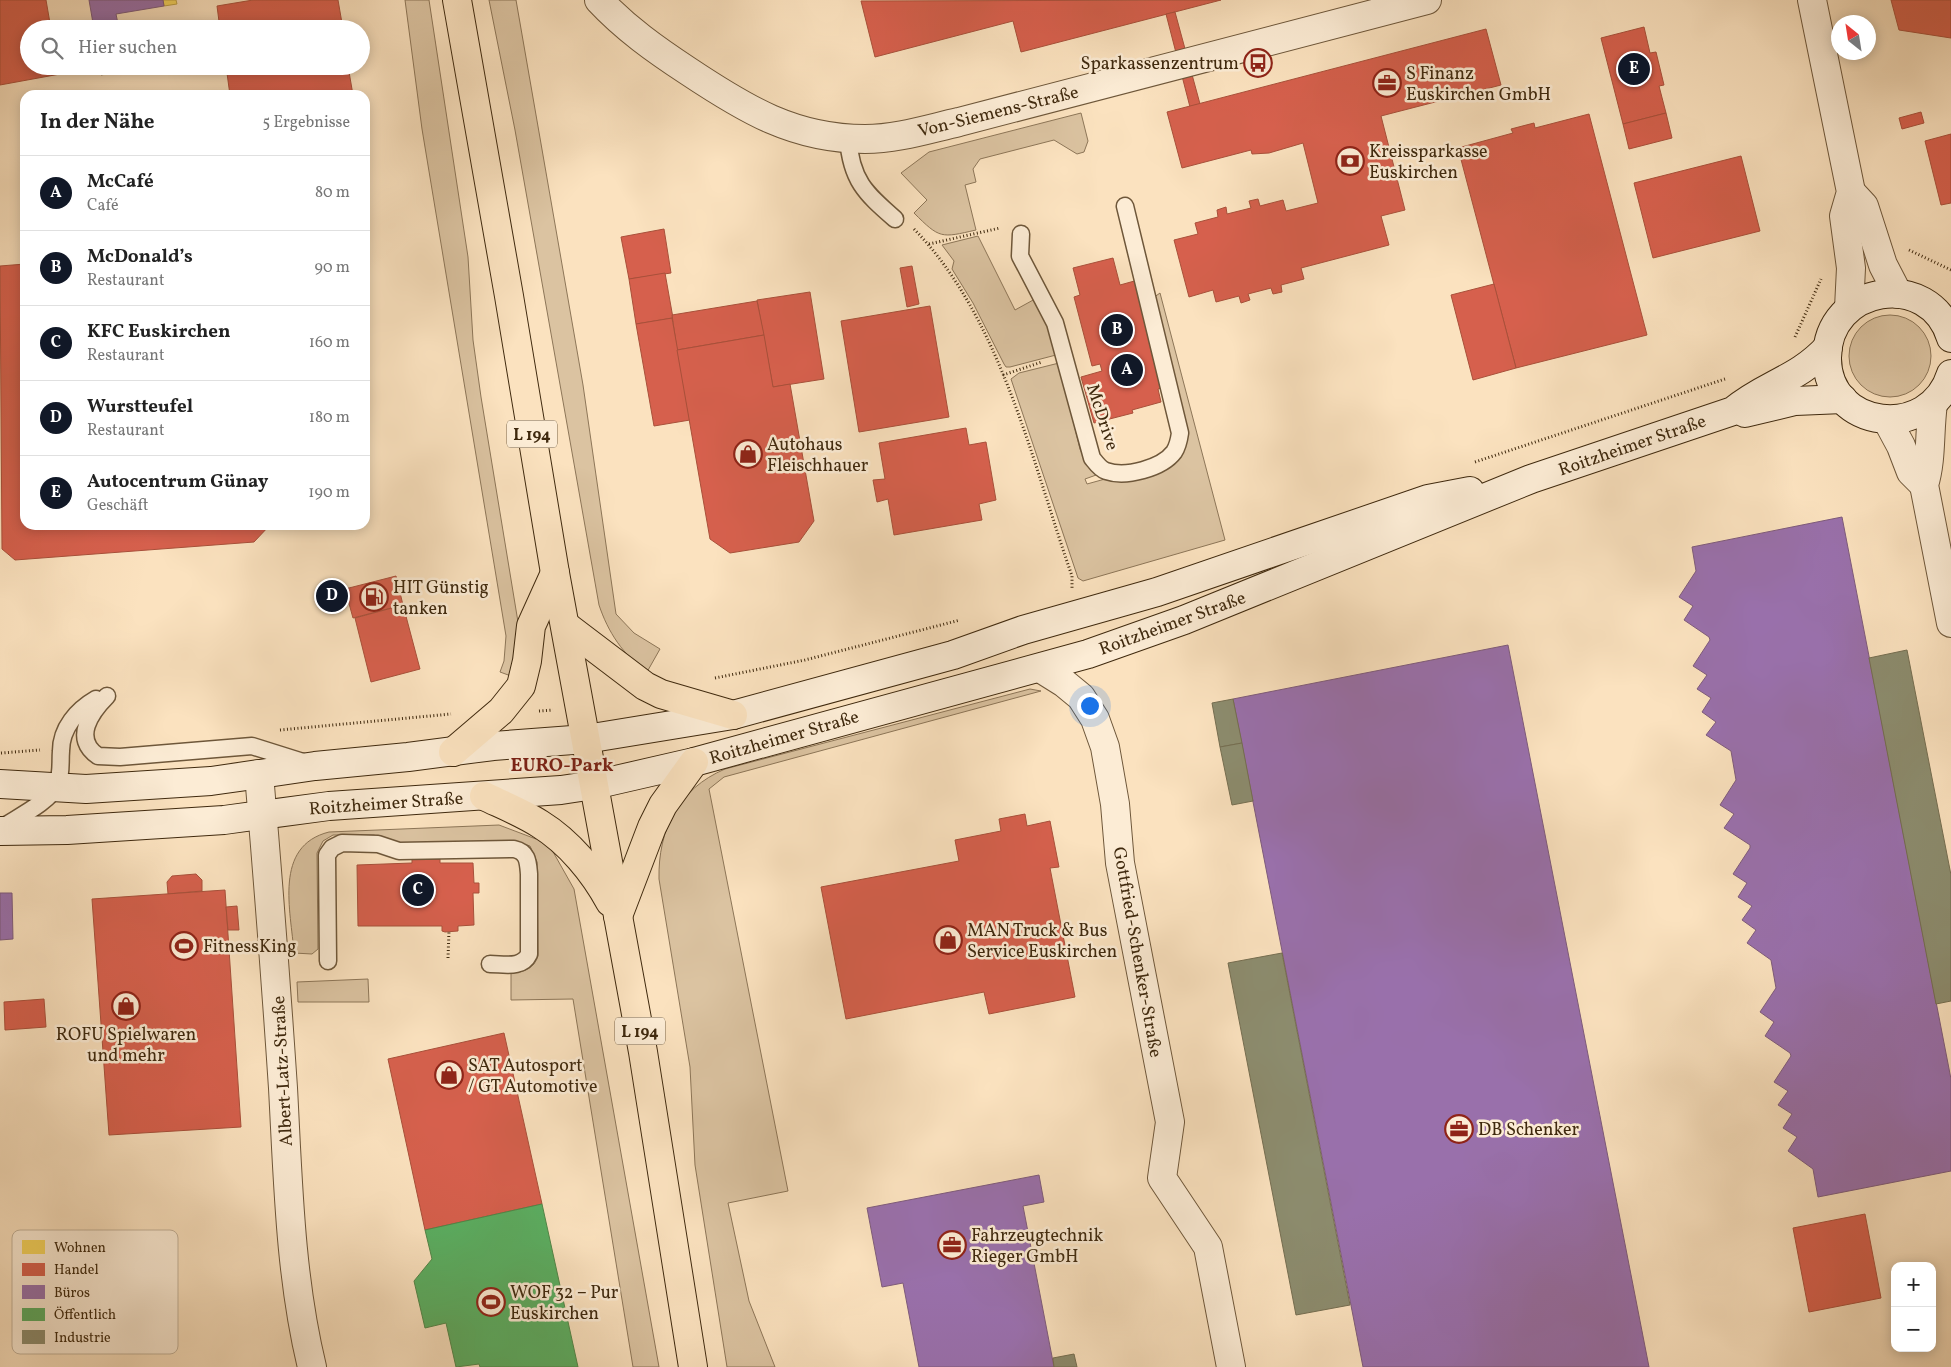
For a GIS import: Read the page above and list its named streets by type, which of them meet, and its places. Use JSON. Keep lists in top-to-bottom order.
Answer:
{
  "streets": {
    "main road": ["L 194"],
    "street": [
      "Von-Siemens-Straße",
      "Roitzheimer Straße",
      "Gottfried-Schenker-Straße",
      "Albert-Latz-Straße"
    ],
    "lane": ["McDrive"]
  },
  "crossings": [
    ["L 194", "Roitzheimer Straße"],
    ["Roitzheimer Straße", "Gottfried-Schenker-Straße"],
    ["Roitzheimer Straße", "Albert-Latz-Straße"]
  ],
  "districts": ["EURO-Park"],
  "places": {
    "bus stop": ["Sparkassenzentrum"],
    "office": ["S Finanz Euskirchen GmbH", "DB Schenker", "Fahrzeugtechnik Rieger GmbH"],
    "bank": ["Kreissparkasse Euskirchen"],
    "shop": [
      "Autohaus Fleischhauer",
      "MAN Truck & Bus Service Euskirchen",
      "ROFU Spielwaren und mehr",
      "SAT Autosport / GT Automotive"
    ],
    "fuel station": ["HIT Günstig tanken"],
    "sports": ["FitnessKing", "WOF 32 – Pur Euskirchen"]
  },
  "legend": [
    "Wohnen",
    "Handel",
    "Büros",
    "Öffentlich",
    "Industrie"
  ],
  "north": "top left",
  "page": {
    "search": "Hier suchen",
    "pins": [
      "E",
      "B",
      "A",
      "D",
      "C"
    ],
    "heading": ["In der Nähe", "5 Ergebnisse"],
    "list": [
      {
        "mark": "A",
        "name": "McCafé",
        "note": "Café",
        "value": "80 m"
      },
      {
        "mark": "B",
        "name": "McDonald’s",
        "note": "Restaurant",
        "value": "90 m"
      },
      {
        "mark": "C",
        "name": "KFC Euskirchen",
        "note": "Restaurant",
        "value": "160 m"
      },
      {
        "mark": "D",
        "name": "Wurstteufel",
        "note": "Restaurant",
        "value": "180 m"
      },
      {
        "mark": "E",
        "name": "Autocentrum Günay",
        "note": "Geschäft",
        "value": "190 m"
      }
    ],
    "map_buttons": ["+", "−"]
  }
}
